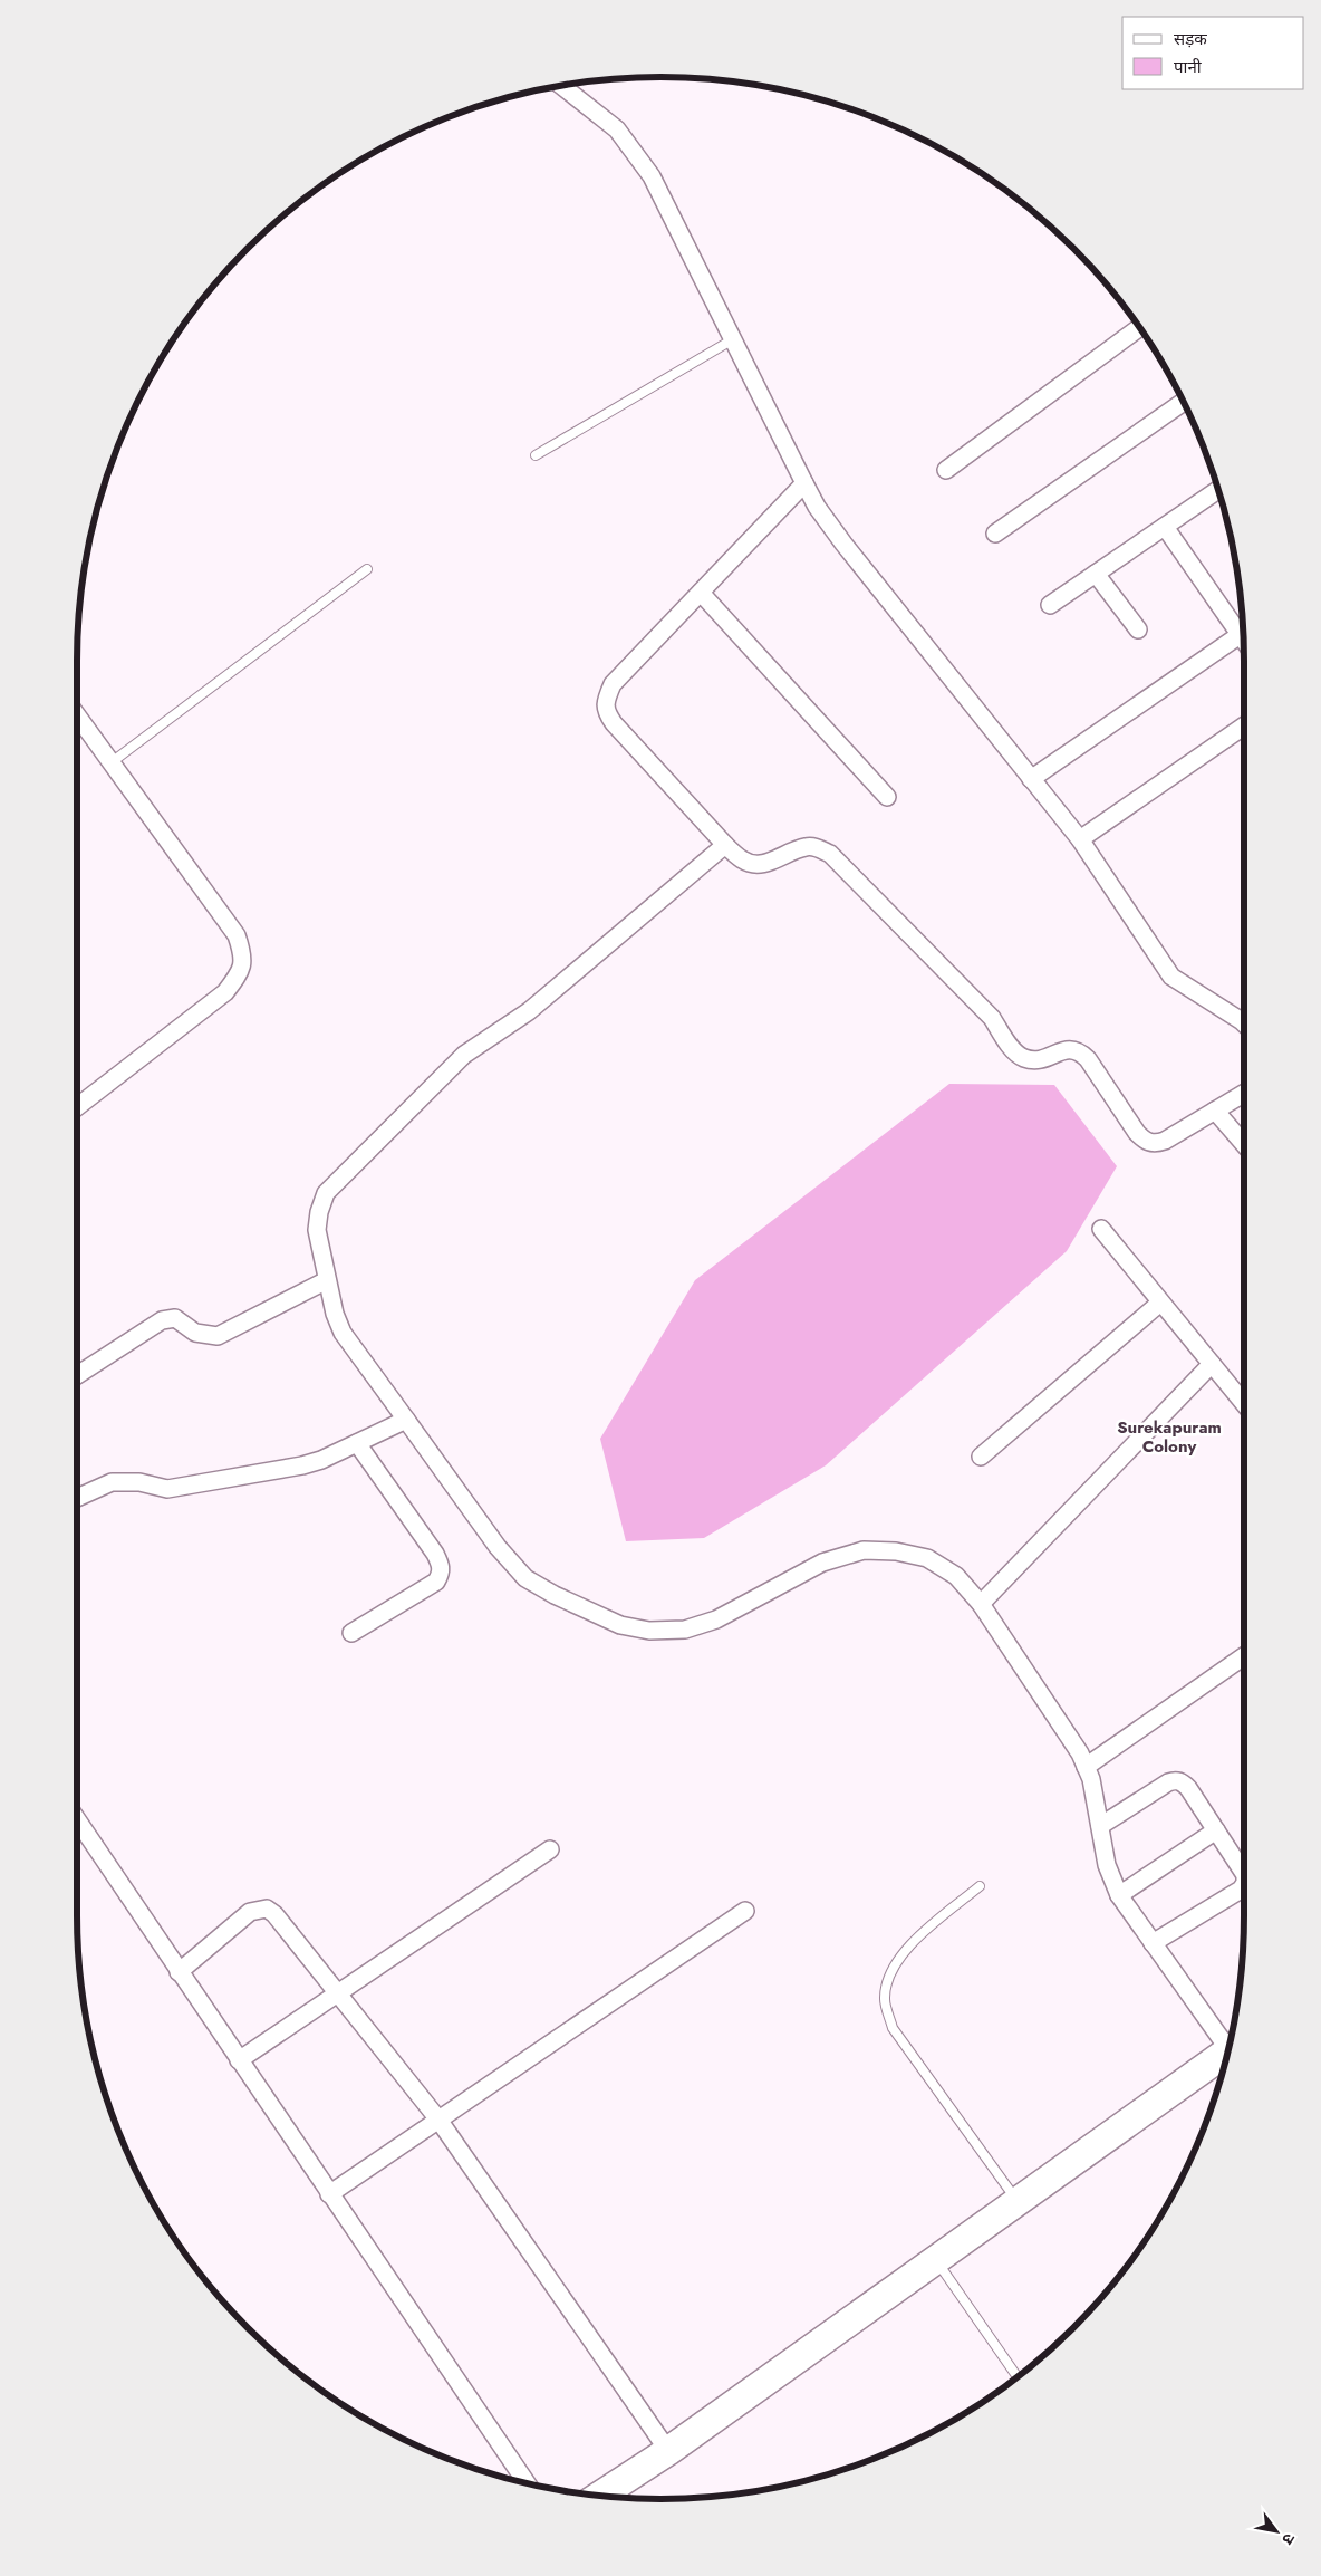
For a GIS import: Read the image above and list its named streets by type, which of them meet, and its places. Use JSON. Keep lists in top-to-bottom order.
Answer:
{
  "districts": ["Surekapuram Colony"],
  "legend": ["सड़क", "पानी"],
  "north": "bottom right"
}
